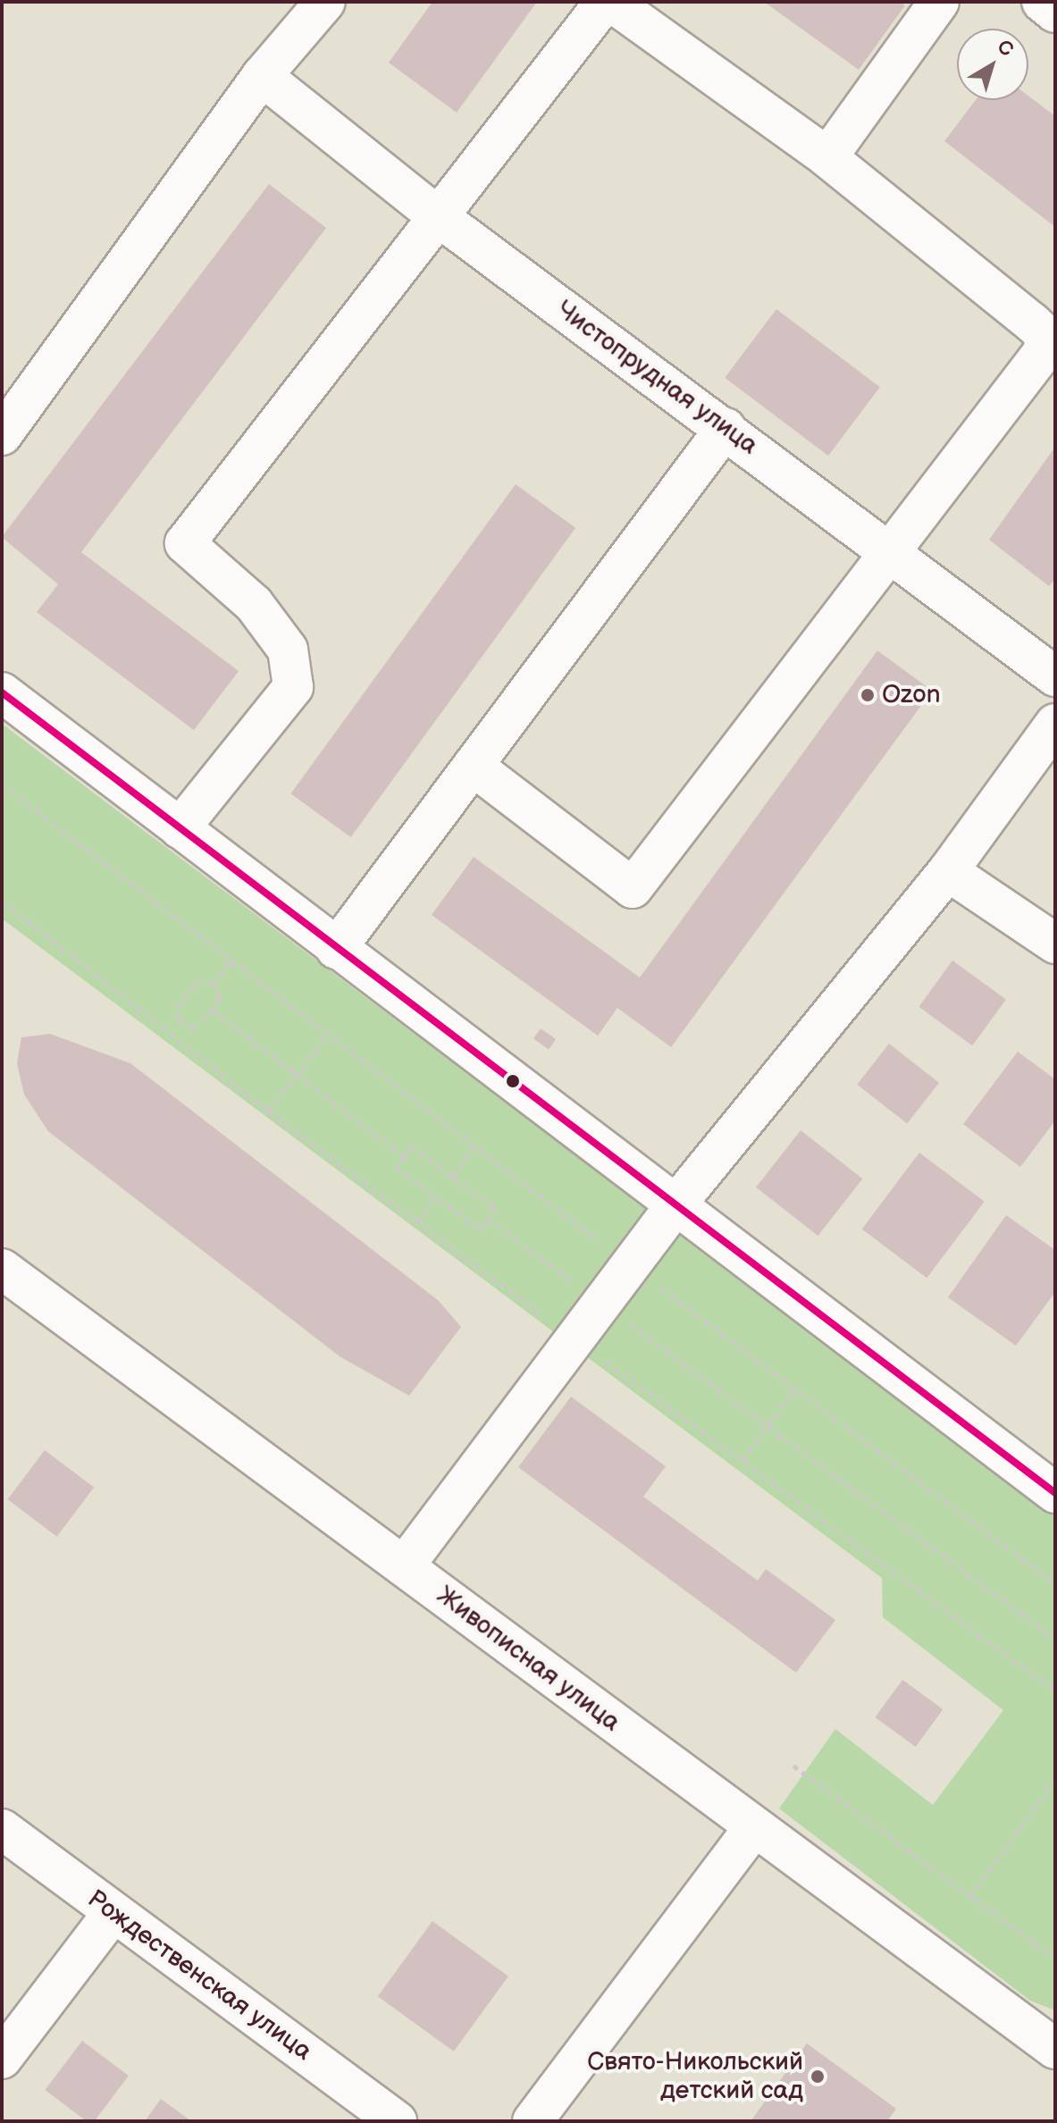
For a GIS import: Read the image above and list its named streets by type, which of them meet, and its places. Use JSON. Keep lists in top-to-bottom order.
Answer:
{
  "streets": {
    "street": ["Чистопрудная улица", "Живописная улица", "Рождественская улица"]
  },
  "places": ["Ozon", "Свято-Никольский детский сад"],
  "north": "top right"
}
